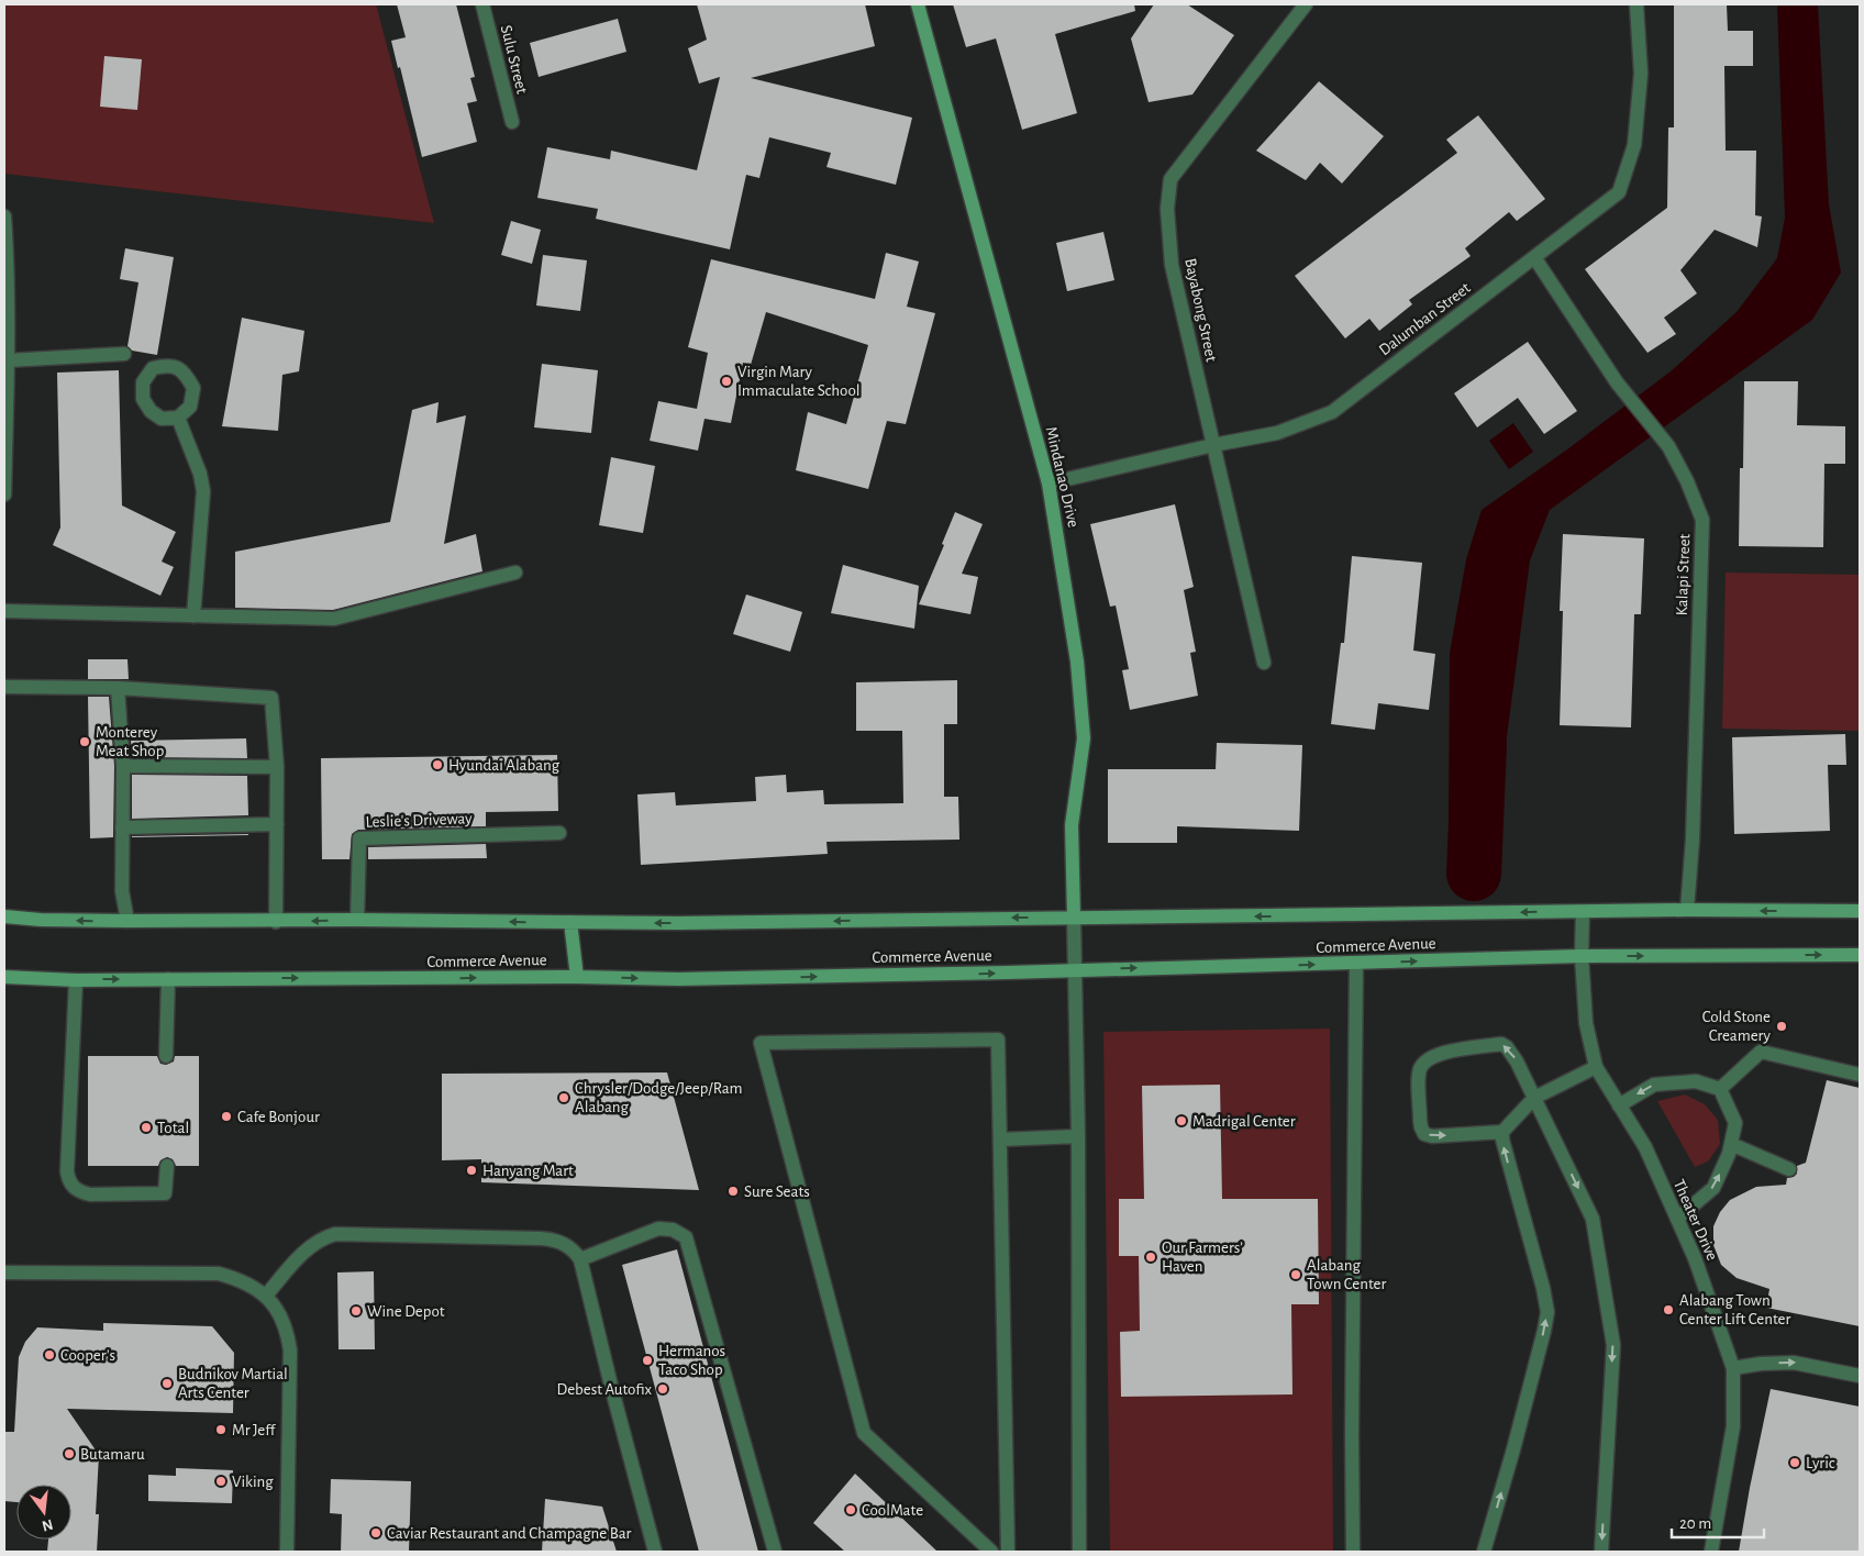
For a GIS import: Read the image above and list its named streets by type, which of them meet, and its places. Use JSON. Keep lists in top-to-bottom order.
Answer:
{
  "streets": {
    "main road": ["Mindanao Drive", "Commerce Avenue"],
    "street": [
      "Sulu Street",
      "Bayabong Street",
      "Dalumban Street",
      "Kalapi Street",
      "Leslie's Driveway",
      "Theater Drive"
    ]
  },
  "crossings": [
    ["Bayabong Street", "Dalumban Street"],
    ["Dalumban Street", "Mindanao Drive"],
    ["Dalumban Street", "Kalapi Street"],
    ["Mindanao Drive", "Commerce Avenue"],
    ["Kalapi Street", "Commerce Avenue"],
    ["Leslie's Driveway", "Commerce Avenue"],
    ["Commerce Avenue", "Theater Drive"]
  ],
  "places": [
    "Virgin Mary Immaculate School",
    "Monterey Meat Shop",
    "Hyundai Alabang",
    "Cold Stone Creamery",
    "Chrysler/Dodge/Jeep/Ram Alabang",
    "Cafe Bonjour",
    "Madrigal Center",
    "Total",
    "Hanyang Mart",
    "Sure Seats",
    "Our Farmers’ Haven",
    "Alabang Town Center",
    "Alabang Town Center Lift Center",
    "Wine Depot",
    "Cooper's",
    "Hermanos Taco Shop",
    "Budnikov Martial Arts Center",
    "Debest Autofix",
    "Mr Jeff",
    "Butamaru",
    "Lyric",
    "Viking",
    "CoolMate",
    "Caviar Restaurant and Champagne Bar"
  ],
  "scale_bar": "20 m",
  "north": "bottom"
}
